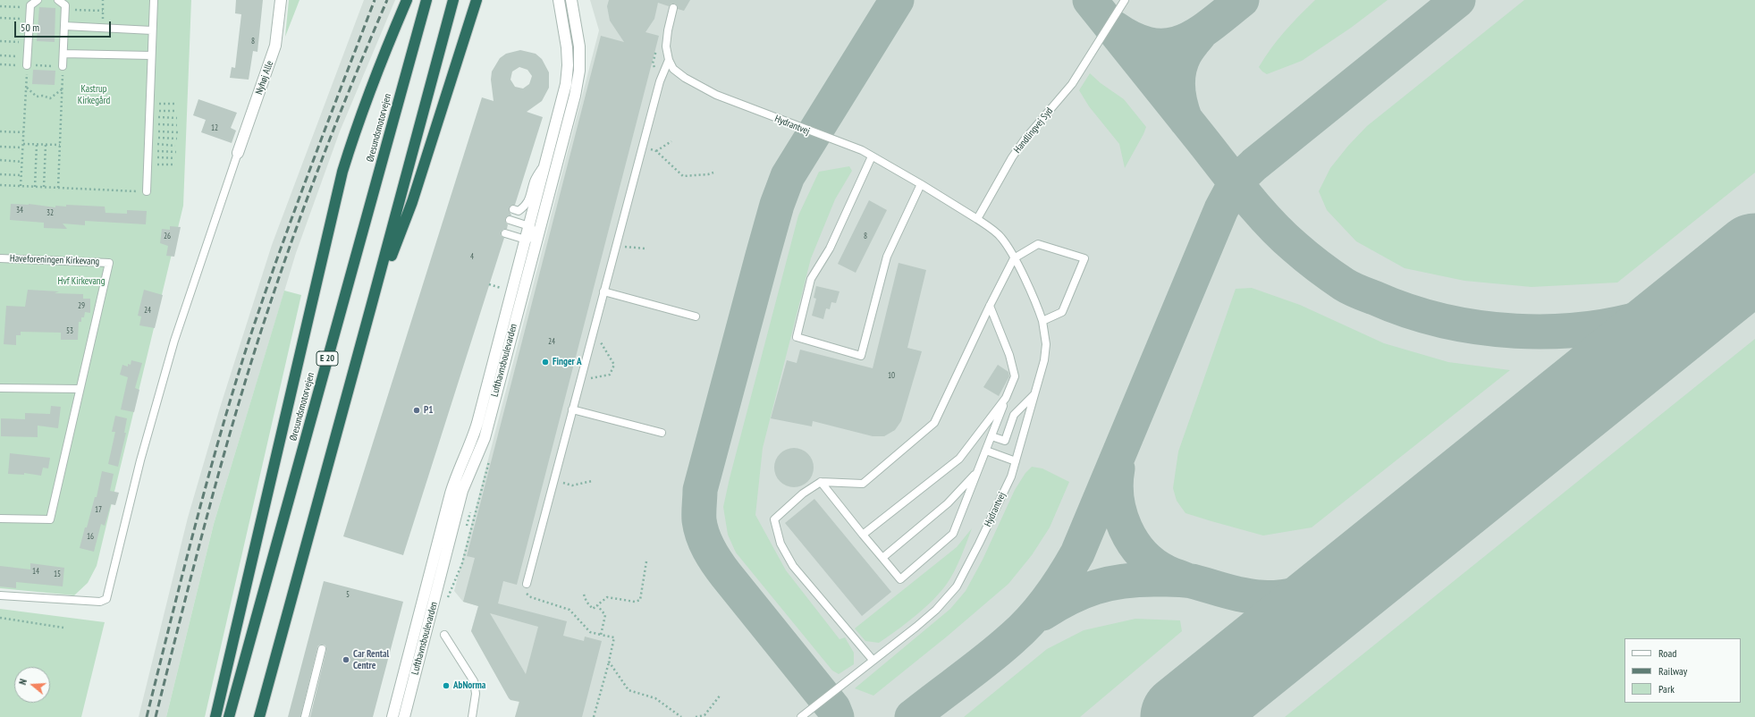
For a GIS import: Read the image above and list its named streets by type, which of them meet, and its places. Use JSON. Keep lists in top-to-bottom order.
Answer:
{
  "streets": {
    "highway": ["Øresundsmotorvejen", "E 20"],
    "street": ["Nyhøj Alle", "Lufthavnsboulevarden"],
    "lane": ["Hydrantvej", "Handlingvej Syd", "Haveforeningen Kirkevang"]
  },
  "crossings": [
    ["Hydrantvej", "Handlingvej Syd"]
  ],
  "parks": ["Kastrup Kirkegård", "Hvf Kirkevang"],
  "places": [
    "Finger A",
    "P1",
    "Car Rental Centre",
    "AbNorma"
  ],
  "house_numbers": [
    "8",
    "12",
    "34",
    "32",
    "26",
    "8",
    "4",
    "29",
    "24",
    "53",
    "24",
    "10",
    "17",
    "16",
    "14",
    "15",
    "5"
  ],
  "legend": ["Road", "Railway", "Park"],
  "scale_bar": "50 m",
  "north": "left"
}
